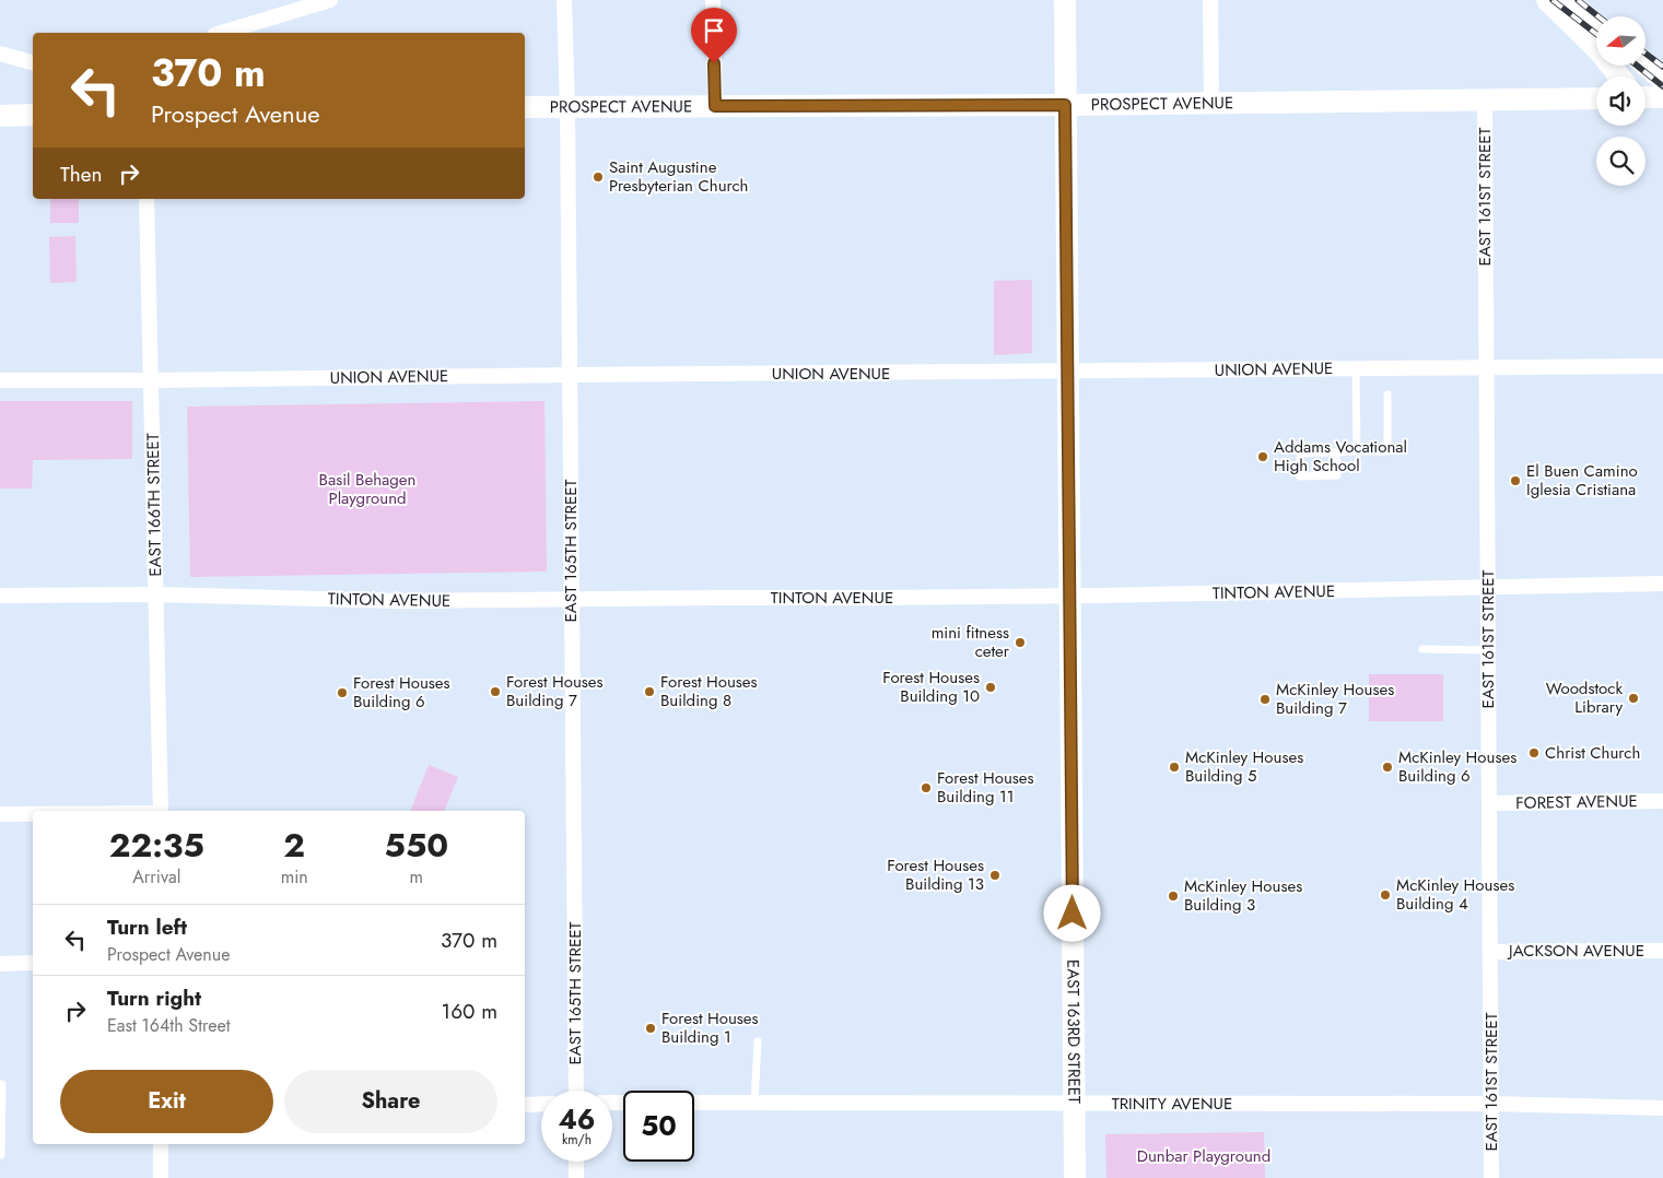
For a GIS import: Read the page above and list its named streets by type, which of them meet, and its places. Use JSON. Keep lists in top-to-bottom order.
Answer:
{
  "streets": {
    "main road": ["PROSPECT AVENUE", "EAST 163RD STREET"],
    "street": [
      "EAST 161ST STREET",
      "UNION AVENUE",
      "EAST 166TH STREET",
      "EAST 165TH STREET",
      "TINTON AVENUE",
      "FOREST AVENUE",
      "JACKSON AVENUE",
      "TRINITY AVENUE"
    ]
  },
  "crossings": [
    ["PROSPECT AVENUE", "EAST 161ST STREET"],
    ["PROSPECT AVENUE", "EAST 165TH STREET"],
    ["PROSPECT AVENUE", "EAST 163RD STREET"],
    ["EAST 161ST STREET", "UNION AVENUE"],
    ["EAST 161ST STREET", "TINTON AVENUE"],
    ["EAST 161ST STREET", "FOREST AVENUE"],
    ["EAST 161ST STREET", "JACKSON AVENUE"],
    ["EAST 161ST STREET", "TRINITY AVENUE"],
    ["UNION AVENUE", "EAST 166TH STREET"],
    ["UNION AVENUE", "EAST 165TH STREET"],
    ["UNION AVENUE", "EAST 163RD STREET"],
    ["EAST 166TH STREET", "TINTON AVENUE"],
    ["EAST 165TH STREET", "TINTON AVENUE"],
    ["TINTON AVENUE", "EAST 163RD STREET"],
    ["EAST 163RD STREET", "TRINITY AVENUE"]
  ],
  "parks": ["Basil Behagen Playground", "Dunbar Playground"],
  "places": [
    "Saint Augustine Presbyterian Church",
    "Addams Vocational High School",
    "El Buen Camino Iglesia Cristiana",
    "mini fitness ceter",
    "Forest Houses Building 10",
    "Forest Houses Building 7",
    "Forest Houses Building 8",
    "Forest Houses Building 6",
    "Woodstock Library",
    "McKinley Houses Building 7",
    "Christ Church",
    "McKinley Houses Building 5",
    "McKinley Houses Building 6",
    "Forest Houses Building 11",
    "Forest Houses Building 13",
    "McKinley Houses Building 4",
    "McKinley Houses Building 3",
    "Forest Houses Building 1"
  ],
  "north": "left",
  "page": {
    "turn": ["370 m", "Prospect Avenue"],
    "then": "Then",
    "eta": [
      "22:35",
      "Arrival",
      "2",
      "min",
      "550",
      "m"
    ],
    "list": [
      {
        "name": "Turn left",
        "note": "Prospect Avenue",
        "value": "370 m"
      },
      {
        "name": "Turn right",
        "note": "East 164th Street",
        "value": "160 m"
      }
    ],
    "buttons": ["Exit", "Share"],
    "speed": "46 km/h",
    "limit": "50"
  }
}
